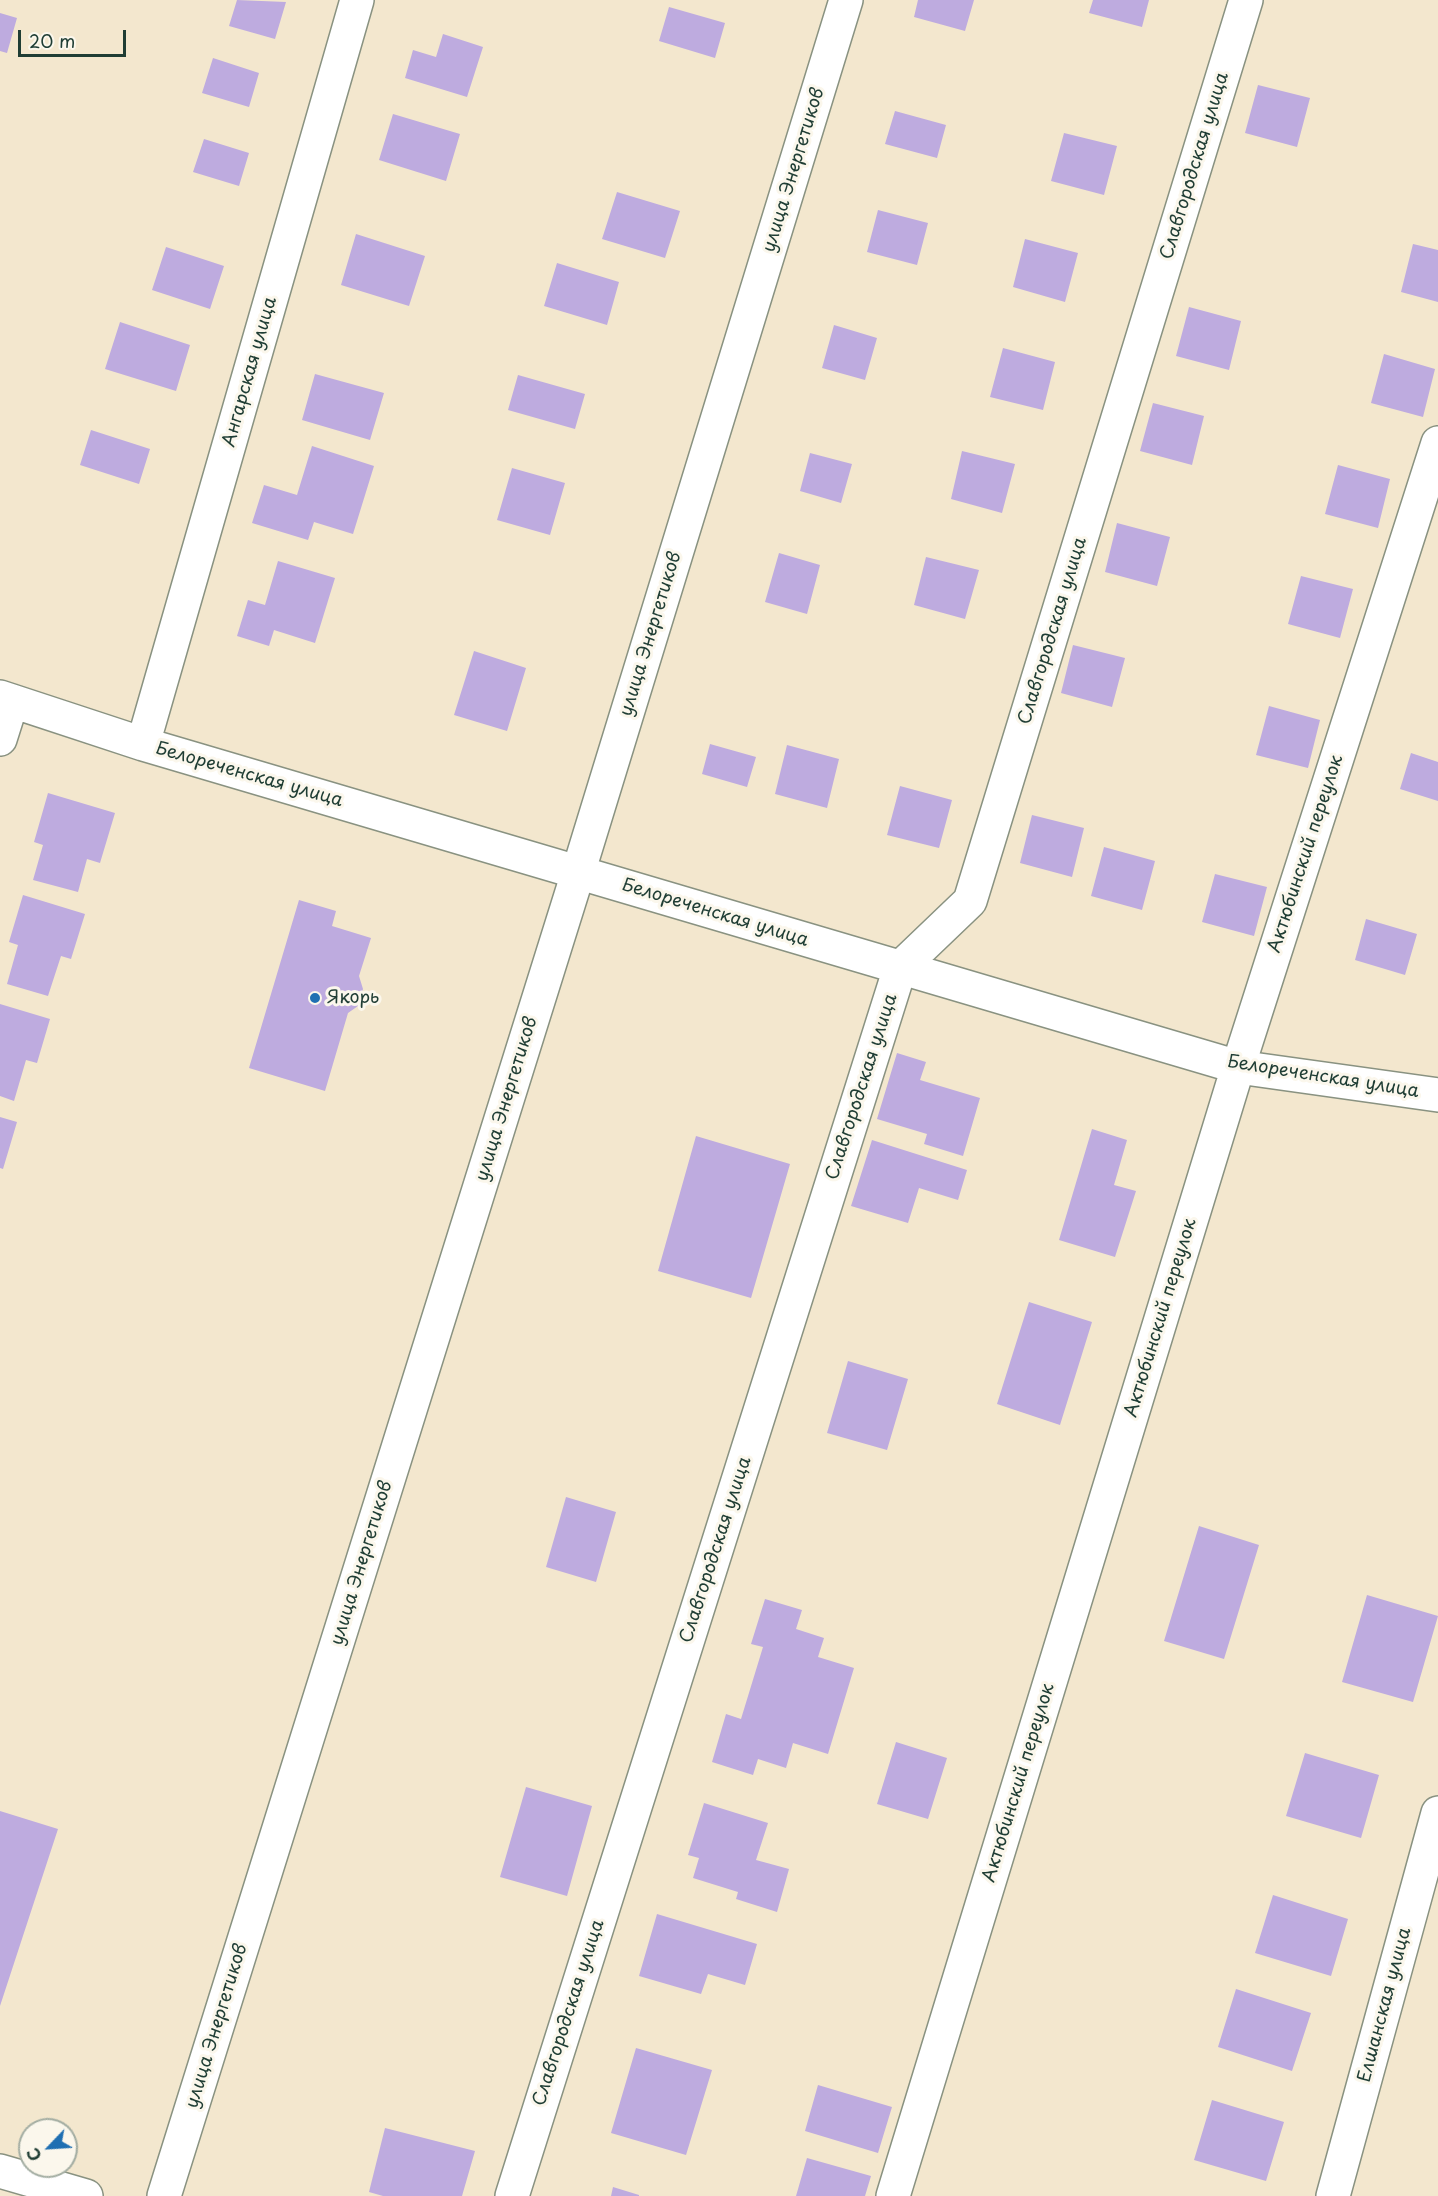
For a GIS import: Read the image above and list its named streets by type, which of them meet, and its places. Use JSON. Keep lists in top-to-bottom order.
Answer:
{
  "streets": {
    "street": [
      "Славгородская улица",
      "улица Энергетиков",
      "Ангарская улица",
      "Белореченская улица",
      "Актюбинский переулок",
      "Елшанская улица"
    ]
  },
  "crossings": [
    ["Славгородская улица", "Белореченская улица"],
    ["улица Энергетиков", "Белореченская улица"],
    ["Ангарская улица", "Белореченская улица"],
    ["Белореченская улица", "Актюбинский переулок"]
  ],
  "places": ["Якорь"],
  "scale_bar": "20 m",
  "north": "bottom left"
}
